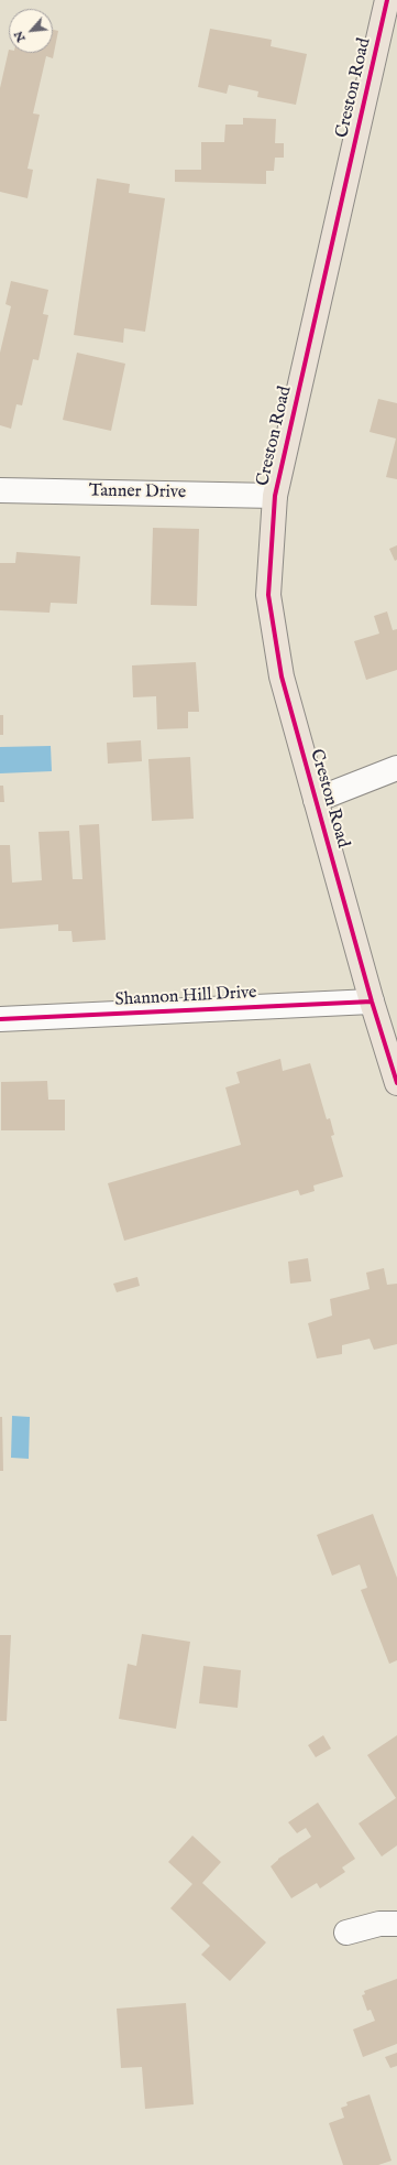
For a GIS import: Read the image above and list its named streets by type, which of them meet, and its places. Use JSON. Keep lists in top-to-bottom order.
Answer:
{
  "streets": {
    "main road": ["Creston Road"],
    "street": ["Tanner Drive", "Shannon Hill Drive"]
  },
  "crossings": [
    ["Creston Road", "Tanner Drive"],
    ["Creston Road", "Shannon Hill Drive"]
  ],
  "north": "bottom left"
}
